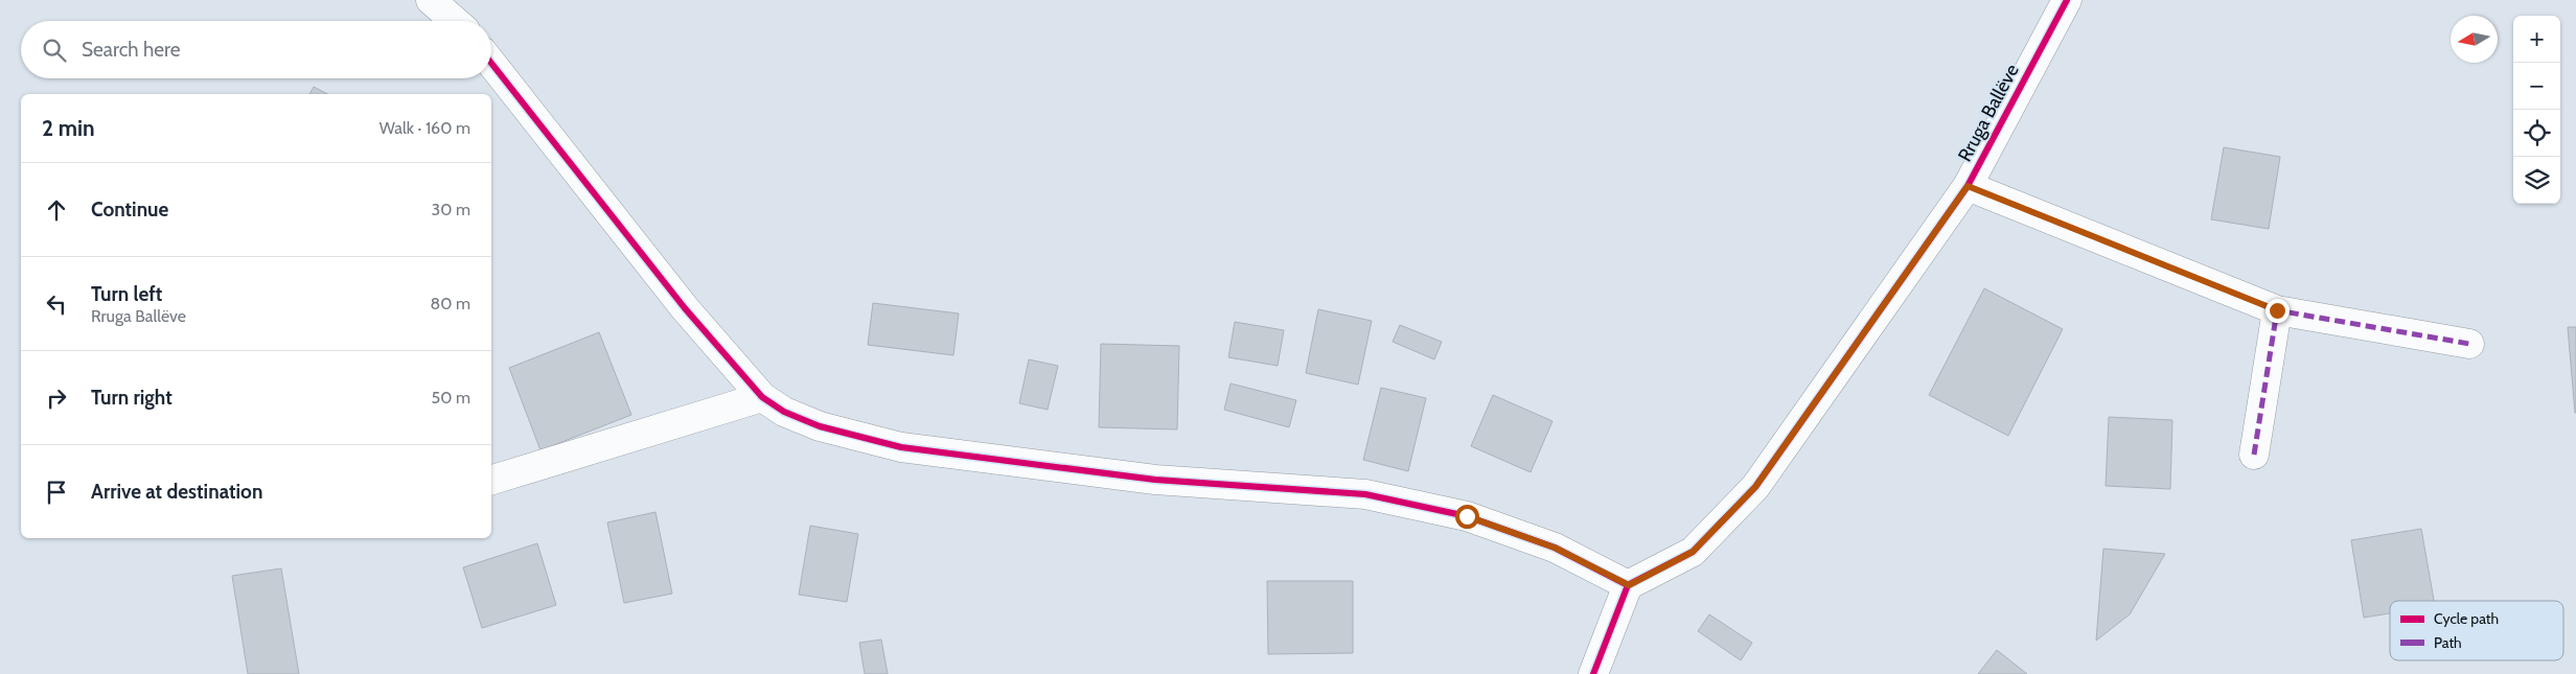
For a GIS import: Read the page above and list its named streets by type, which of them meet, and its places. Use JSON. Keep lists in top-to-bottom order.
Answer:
{
  "streets": {
    "street": ["Rruga Ballëve"]
  },
  "legend": ["Cycle path", "Path"],
  "north": "left",
  "page": {
    "map_buttons": ["+", "−"],
    "search": "Search here",
    "heading": ["2 min", "Walk · 160 m"],
    "list": [
      ["Continue", "30 m"],
      ["Turn left", "Rruga Ballëve", "80 m"],
      ["Turn right", "50 m"],
      "Arrive at destination"
    ]
  }
}
